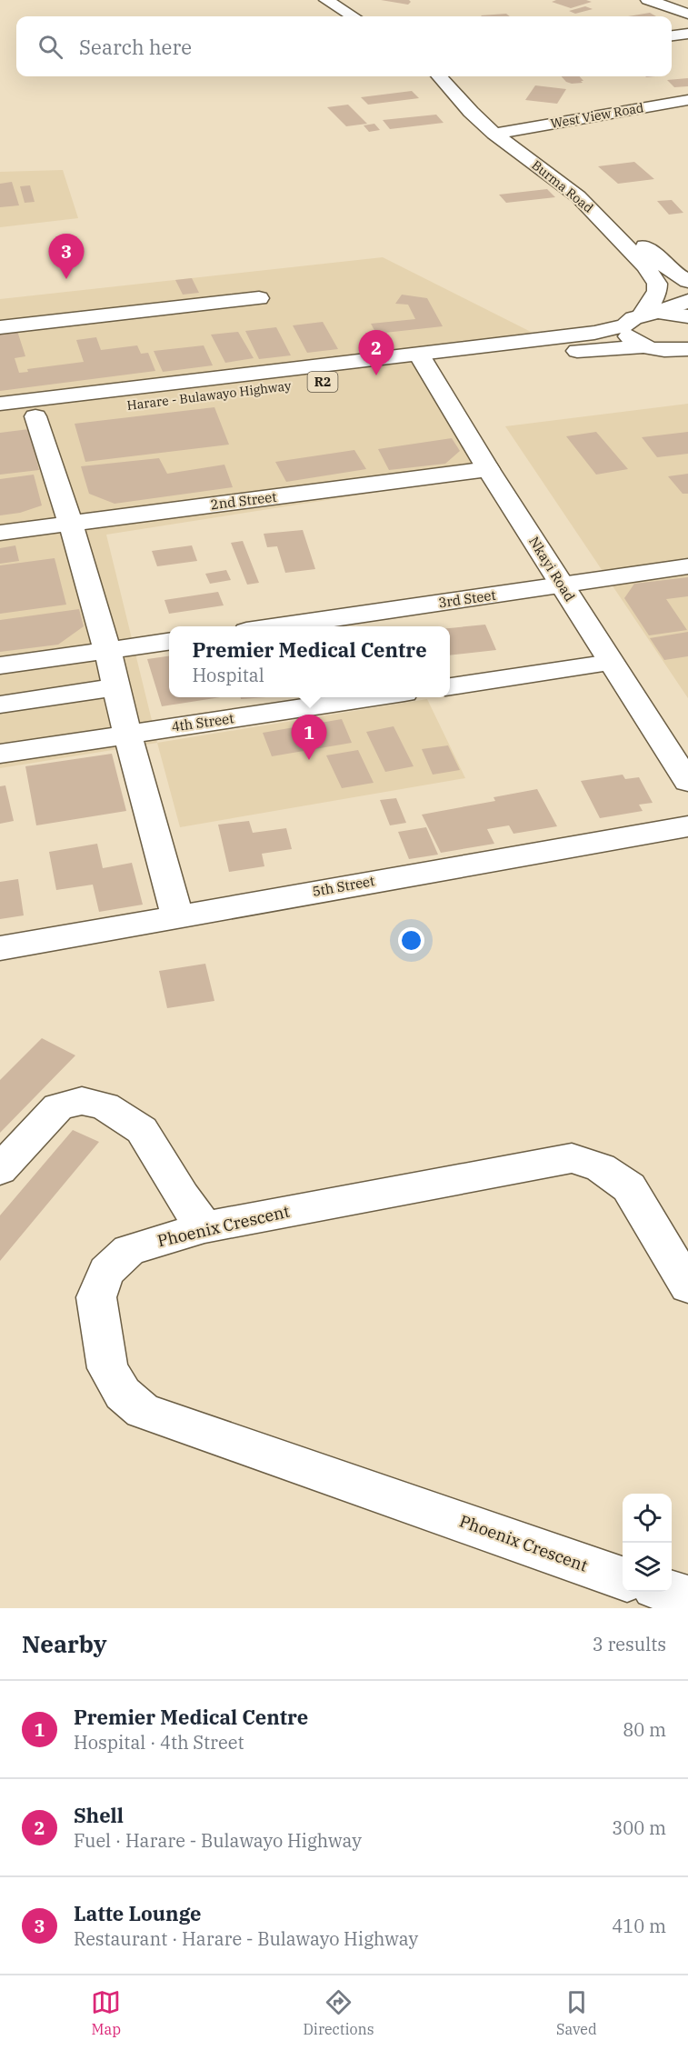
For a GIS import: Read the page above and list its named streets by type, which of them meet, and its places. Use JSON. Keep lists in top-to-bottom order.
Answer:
{
  "streets": {
    "main road": [
      "West View Road",
      "Burma Road",
      "R2",
      "Harare - Bulawayo Highway",
      "2nd Street",
      "Nkayi Road",
      "3rd Steet",
      "4th Street",
      "5th Street",
      "Phoenix Crescent"
    ]
  },
  "crossings": [
    ["West View Road", "Burma Road"],
    ["Burma Road", "R2"],
    ["Burma Road", "Harare - Bulawayo Highway"],
    ["R2", "Harare - Bulawayo Highway"],
    ["Harare - Bulawayo Highway", "Nkayi Road"],
    ["2nd Street", "Nkayi Road"],
    ["Nkayi Road", "3rd Steet"]
  ],
  "page": {
    "search": "Search here",
    "pins": ["3", "2", "1"],
    "popup": ["Premier Medical Centre", "Hospital"],
    "heading": ["Nearby", "3 results"],
    "list": [
      {
        "mark": "1",
        "name": "Premier Medical Centre",
        "note": "Hospital · 4th Street",
        "value": "80 m"
      },
      {
        "mark": "2",
        "name": "Shell",
        "note": "Fuel · Harare - Bulawayo Highway",
        "value": "300 m"
      },
      {
        "mark": "3",
        "name": "Latte Lounge",
        "note": "Restaurant · Harare - Bulawayo Highway",
        "value": "410 m"
      }
    ],
    "nav": ["Map", "Directions", "Saved"]
  }
}
